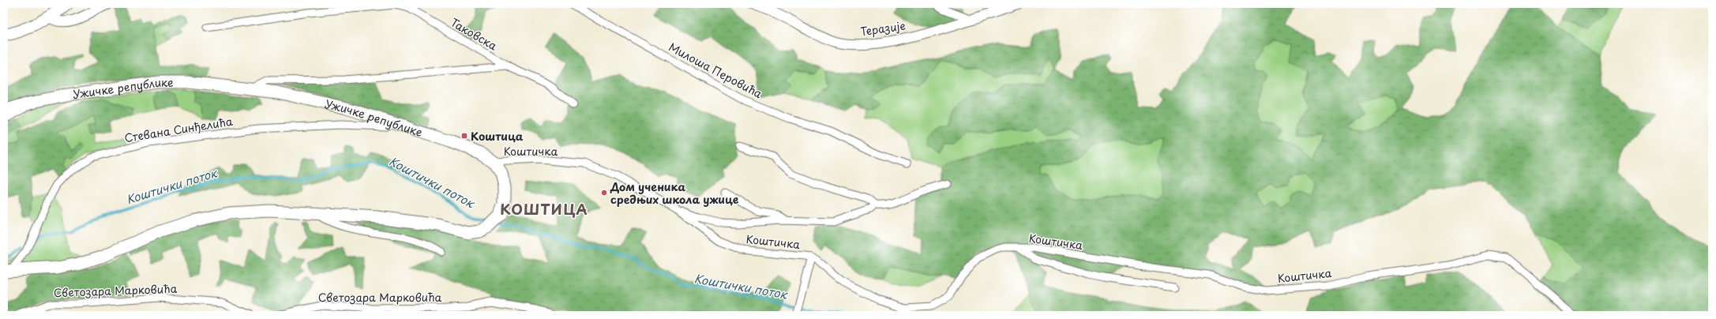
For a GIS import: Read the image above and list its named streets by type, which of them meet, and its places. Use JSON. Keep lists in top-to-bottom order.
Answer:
{
  "streets": {
    "main road": ["Ужичке републике"],
    "street": [
      "Теразије",
      "Таковска",
      "Милоша Перовића",
      "Стевана Синђелића",
      "Коштичка",
      "Светозара Марковића"
    ]
  },
  "crossings": [
    ["Таковска", "Ужичке републике"],
    ["Ужичке републике", "Стевана Синђелића"],
    ["Ужичке републике", "Коштичка"]
  ],
  "districts": ["КОШТИЦА"],
  "water": ["Коштички поток"],
  "places": {
    "transit": ["Коштица"],
    "other": ["Дом ученика средњих школа ужице"]
  }
}
